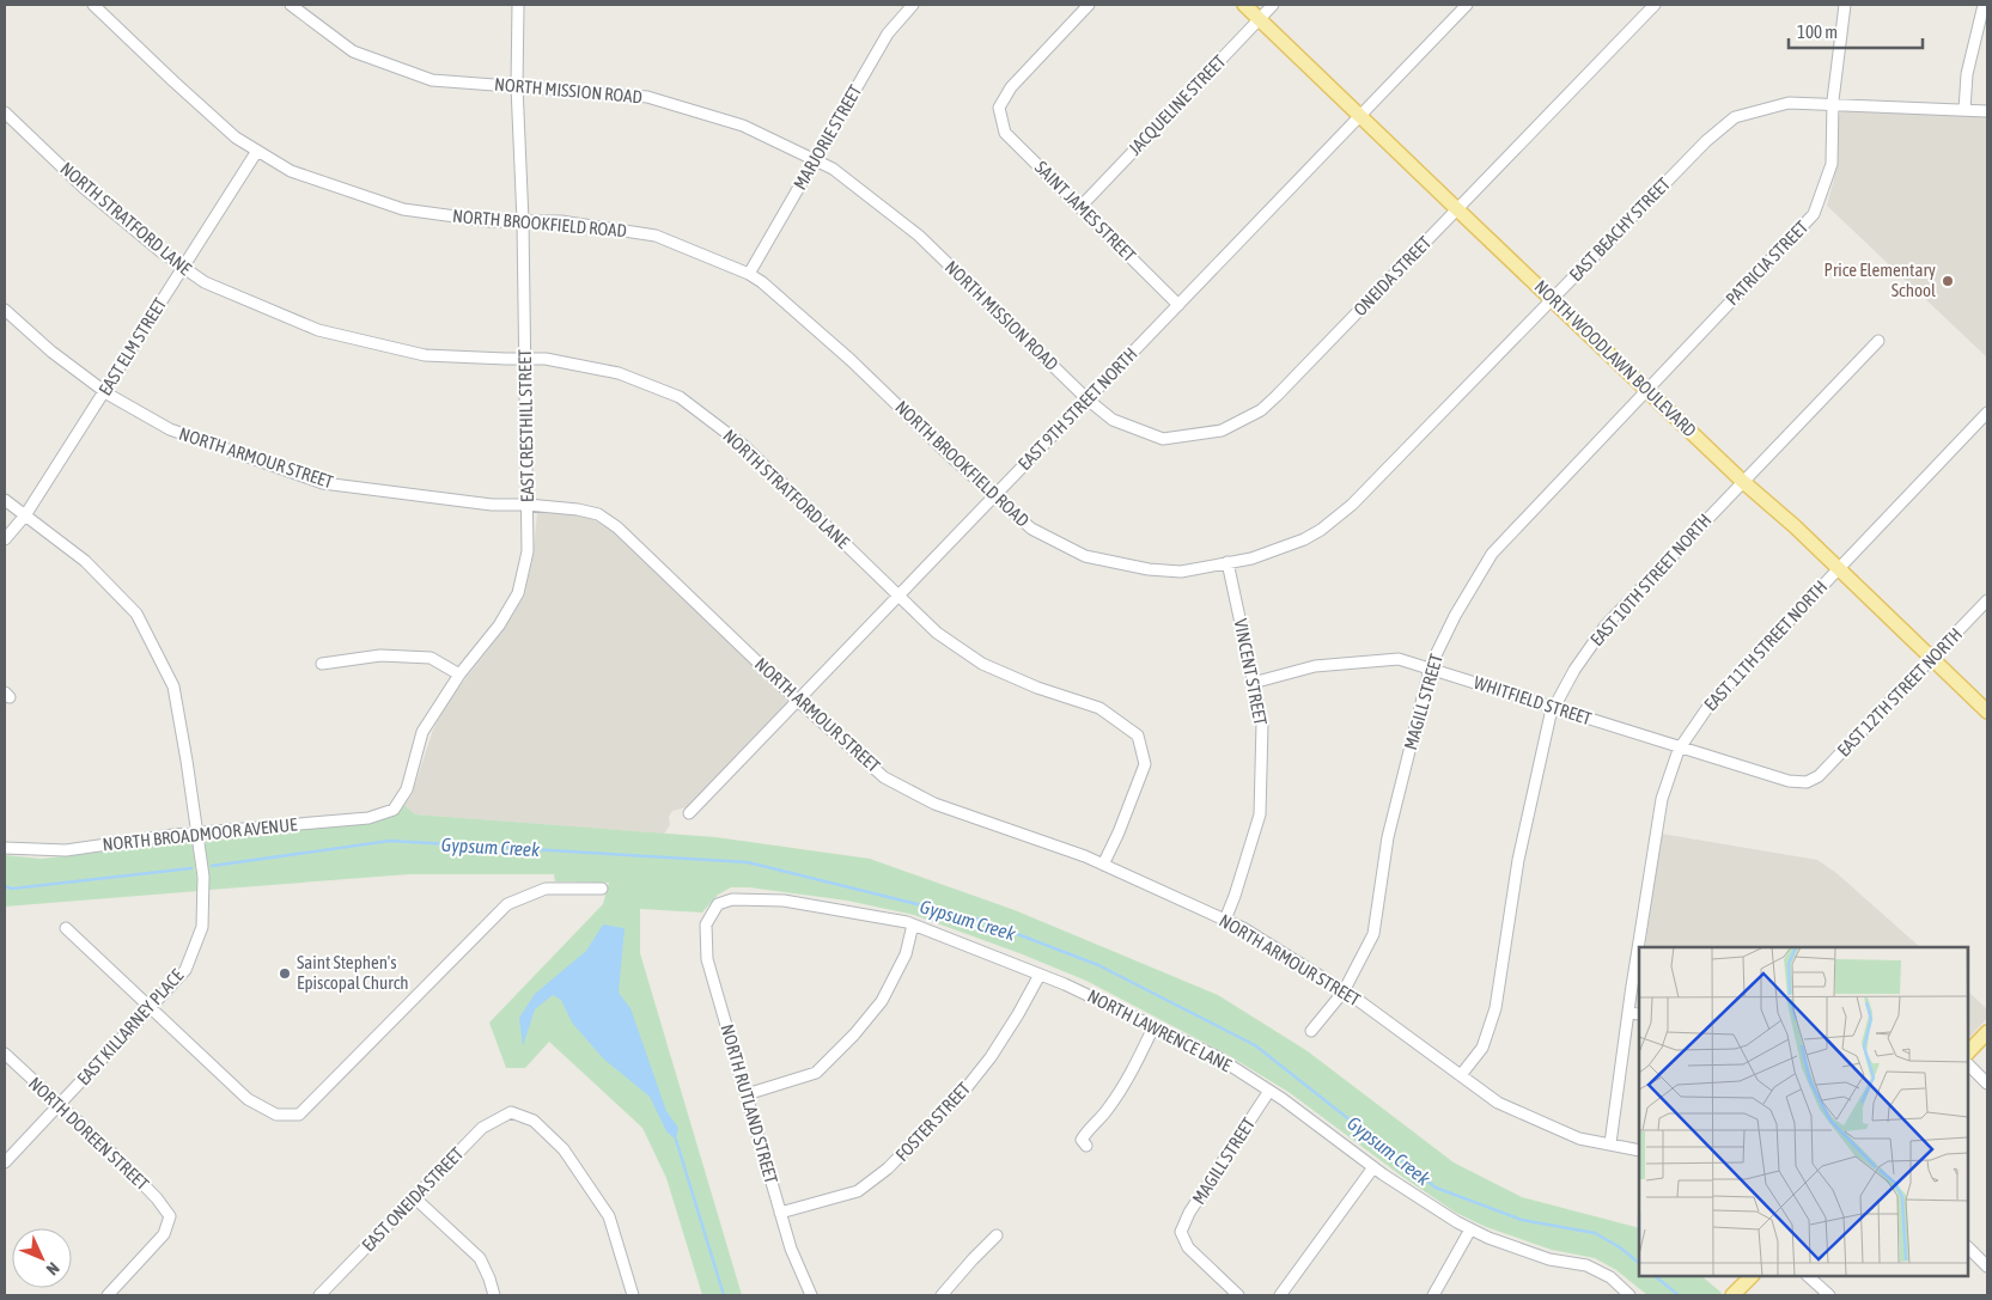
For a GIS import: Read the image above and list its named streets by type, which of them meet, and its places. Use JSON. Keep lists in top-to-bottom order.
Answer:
{
  "streets": {
    "main road": ["NORTH WOODLAWN BOULEVARD"],
    "street": [
      "NORTH MISSION ROAD",
      "JACQUELINE STREET",
      "MARJORIE STREET",
      "SAINT JAMES STREET",
      "NORTH STRATFORD LANE",
      "NORTH BROOKFIELD ROAD",
      "EAST BEACHY STREET",
      "PATRICIA STREET",
      "ONEIDA STREET",
      "EAST ELM STREET",
      "EAST 9TH STREET NORTH",
      "EAST CRESTHILL STREET",
      "NORTH ARMOUR STREET",
      "EAST 10TH STREET NORTH",
      "EAST 11TH STREET NORTH",
      "VINCENT STREET",
      "EAST 12TH STREET NORTH",
      "WHITFIELD STREET",
      "MAGILL STREET",
      "NORTH BROADMOOR AVENUE",
      "EAST KILLARNEY PLACE",
      "NORTH LAWRENCE LANE",
      "NORTH RUTLAND STREET",
      "FOSTER STREET",
      "NORTH DOREEN STREET",
      "EAST ONEIDA STREET"
    ]
  },
  "crossings": [
    ["NORTH MISSION ROAD", "MARJORIE STREET"],
    ["NORTH MISSION ROAD", "ONEIDA STREET"],
    ["NORTH MISSION ROAD", "EAST 9TH STREET NORTH"],
    ["NORTH MISSION ROAD", "EAST CRESTHILL STREET"],
    ["JACQUELINE STREET", "SAINT JAMES STREET"],
    ["JACQUELINE STREET", "NORTH WOODLAWN BOULEVARD"],
    ["MARJORIE STREET", "NORTH BROOKFIELD ROAD"],
    ["SAINT JAMES STREET", "EAST 9TH STREET NORTH"],
    ["NORTH STRATFORD LANE", "EAST ELM STREET"],
    ["NORTH STRATFORD LANE", "EAST 9TH STREET NORTH"],
    ["NORTH STRATFORD LANE", "EAST CRESTHILL STREET"],
    ["NORTH STRATFORD LANE", "NORTH ARMOUR STREET"],
    ["NORTH BROOKFIELD ROAD", "EAST BEACHY STREET"],
    ["NORTH BROOKFIELD ROAD", "EAST ELM STREET"],
    ["NORTH BROOKFIELD ROAD", "EAST 9TH STREET NORTH"],
    ["NORTH BROOKFIELD ROAD", "EAST CRESTHILL STREET"],
    ["NORTH BROOKFIELD ROAD", "VINCENT STREET"],
    ["EAST BEACHY STREET", "PATRICIA STREET"],
    ["EAST BEACHY STREET", "NORTH WOODLAWN BOULEVARD"],
    ["EAST BEACHY STREET", "VINCENT STREET"],
    ["PATRICIA STREET", "NORTH WOODLAWN BOULEVARD"],
    ["PATRICIA STREET", "MAGILL STREET"],
    ["ONEIDA STREET", "NORTH WOODLAWN BOULEVARD"],
    ["ONEIDA STREET", "EAST 9TH STREET NORTH"],
    ["EAST ELM STREET", "NORTH ARMOUR STREET"],
    ["NORTH WOODLAWN BOULEVARD", "EAST 9TH STREET NORTH"],
    ["NORTH WOODLAWN BOULEVARD", "EAST 10TH STREET NORTH"],
    ["NORTH WOODLAWN BOULEVARD", "EAST 11TH STREET NORTH"],
    ["NORTH WOODLAWN BOULEVARD", "EAST 12TH STREET NORTH"],
    ["NORTH WOODLAWN BOULEVARD", "MAGILL STREET"],
    ["EAST 9TH STREET NORTH", "NORTH ARMOUR STREET"],
    ["EAST CRESTHILL STREET", "NORTH ARMOUR STREET"],
    ["EAST CRESTHILL STREET", "NORTH BROADMOOR AVENUE"],
    ["NORTH ARMOUR STREET", "EAST 10TH STREET NORTH"],
    ["NORTH ARMOUR STREET", "EAST 11TH STREET NORTH"],
    ["NORTH ARMOUR STREET", "VINCENT STREET"],
    ["NORTH ARMOUR STREET", "MAGILL STREET"],
    ["EAST 10TH STREET NORTH", "WHITFIELD STREET"],
    ["EAST 11TH STREET NORTH", "WHITFIELD STREET"],
    ["VINCENT STREET", "WHITFIELD STREET"],
    ["EAST 12TH STREET NORTH", "WHITFIELD STREET"],
    ["WHITFIELD STREET", "MAGILL STREET"],
    ["MAGILL STREET", "NORTH LAWRENCE LANE"],
    ["NORTH BROADMOOR AVENUE", "EAST KILLARNEY PLACE"],
    ["EAST KILLARNEY PLACE", "NORTH DOREEN STREET"],
    ["NORTH LAWRENCE LANE", "NORTH RUTLAND STREET"],
    ["NORTH LAWRENCE LANE", "FOSTER STREET"],
    ["NORTH RUTLAND STREET", "FOSTER STREET"]
  ],
  "water": ["Gypsum Creek"],
  "places": ["Price Elementary School", "Saint Stephen's Episcopal Church"],
  "scale_bar": "100 m",
  "north": "bottom right"
}
